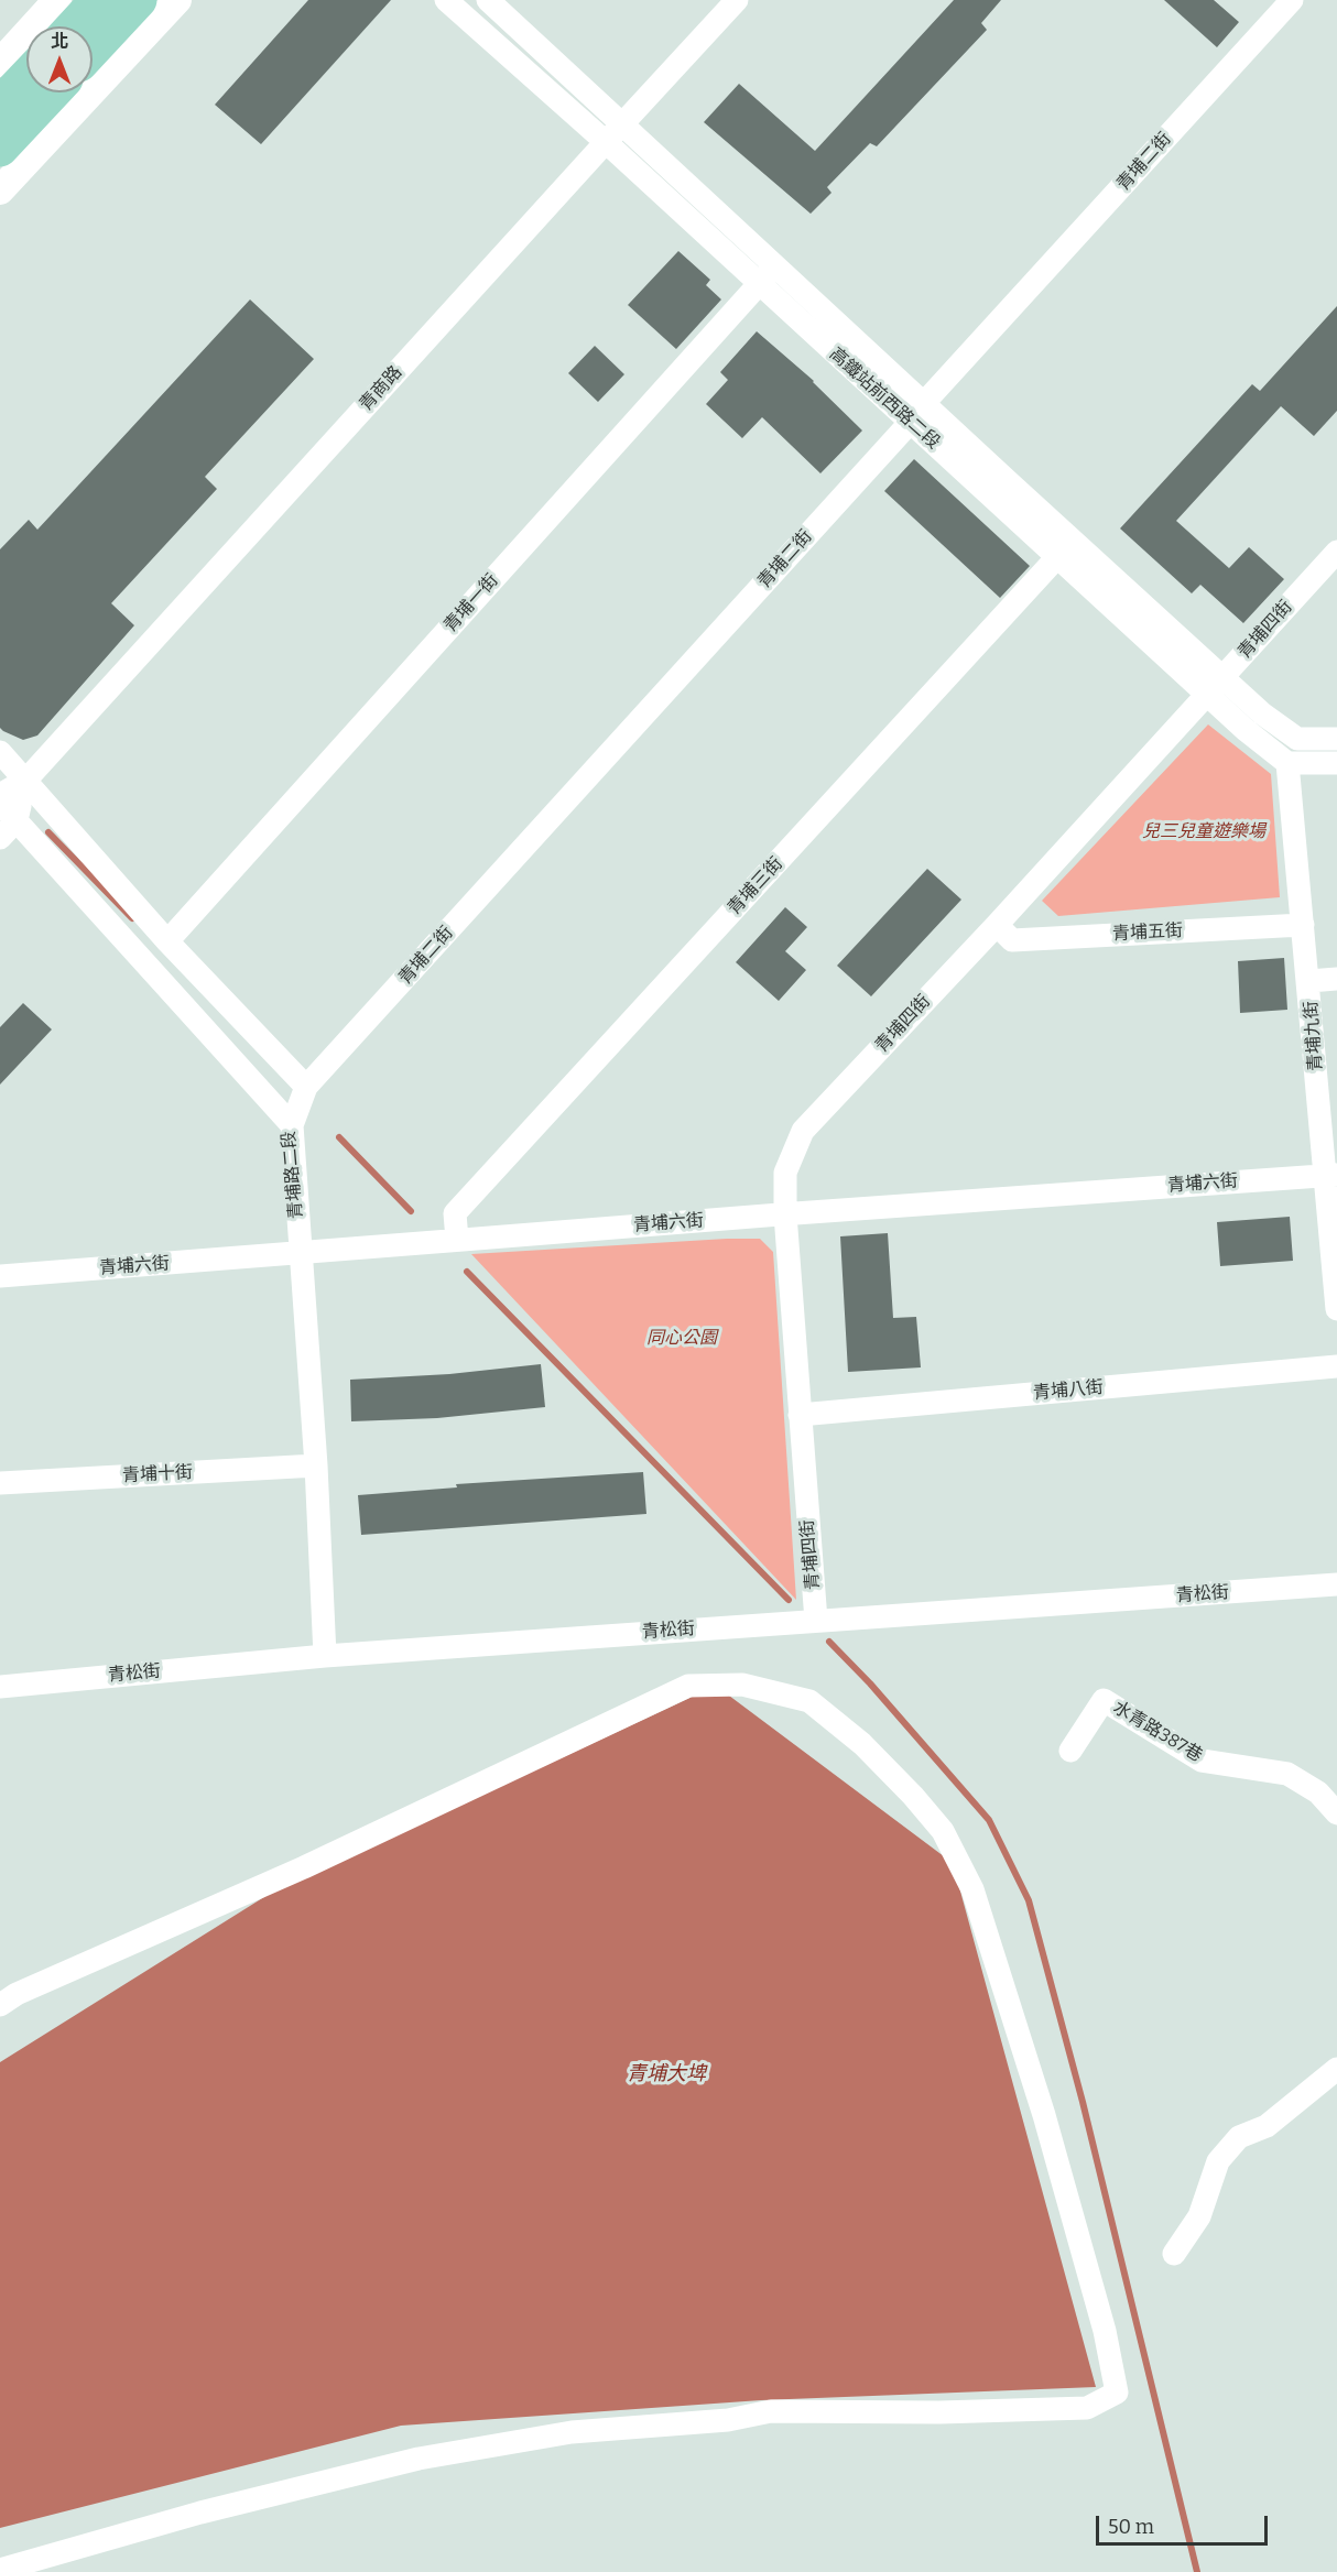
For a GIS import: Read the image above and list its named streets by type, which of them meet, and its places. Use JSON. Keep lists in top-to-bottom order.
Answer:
{
  "streets": {
    "street": [
      "青埔二街",
      "青商路",
      "高鐵站前西路二段",
      "青埔一街",
      "青埔四街",
      "青埔三街",
      "青埔五街",
      "青埔九街",
      "青埔路二段",
      "青埔六街",
      "青埔八街",
      "青埔十街",
      "青松街",
      "水青路387巷"
    ]
  },
  "crossings": [
    ["青埔二街", "高鐵站前西路二段"],
    ["青埔二街", "青埔路二段"],
    ["青商路", "高鐵站前西路二段"],
    ["青商路", "青埔路二段"],
    ["高鐵站前西路二段", "青埔一街"],
    ["高鐵站前西路二段", "青埔四街"],
    ["高鐵站前西路二段", "青埔三街"],
    ["高鐵站前西路二段", "青埔九街"],
    ["青埔四街", "青埔五街"],
    ["青埔四街", "青埔六街"],
    ["青埔四街", "青埔八街"],
    ["青埔四街", "青松街"],
    ["青埔三街", "青埔六街"],
    ["青埔五街", "青埔九街"],
    ["青埔九街", "青埔六街"],
    ["青埔路二段", "青埔六街"],
    ["青埔路二段", "青埔十街"],
    ["青埔路二段", "青松街"]
  ],
  "water": ["青埔大埤"],
  "parks": ["兒三兒童遊樂場", "同心公園"],
  "scale_bar": "50 m",
  "north": "top"
}
